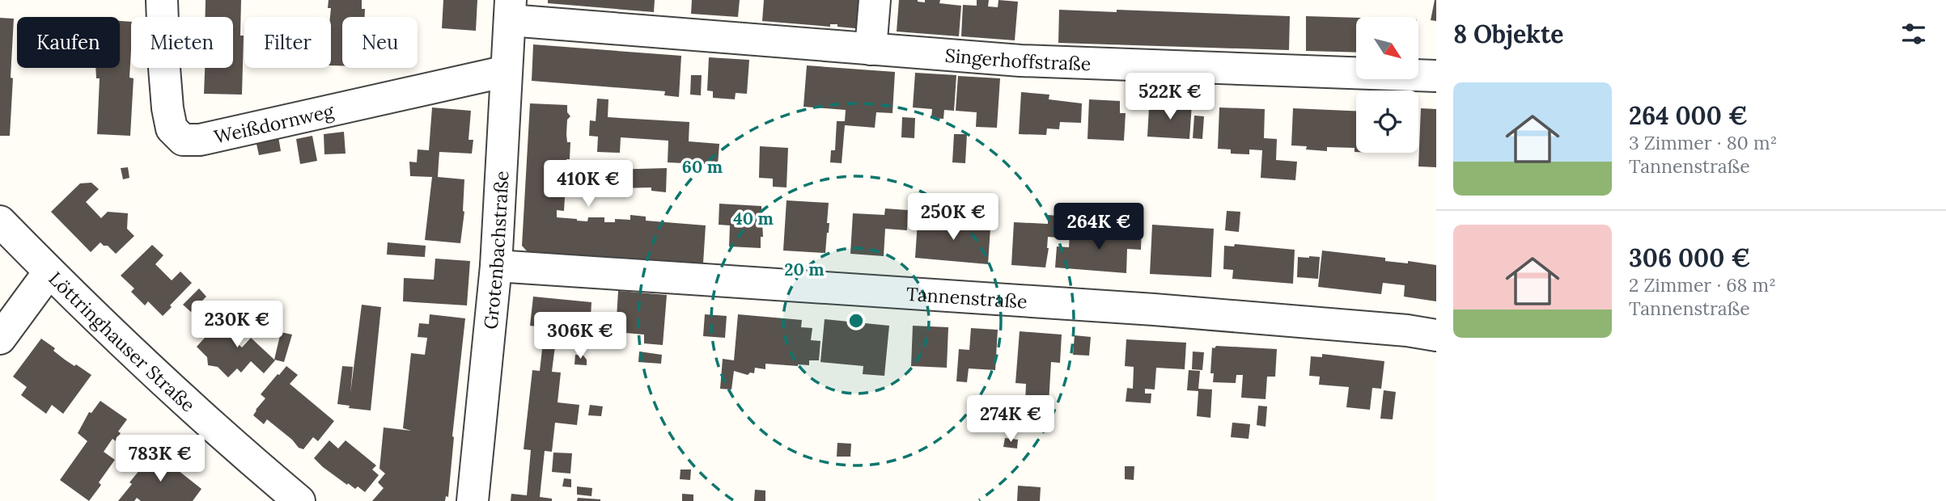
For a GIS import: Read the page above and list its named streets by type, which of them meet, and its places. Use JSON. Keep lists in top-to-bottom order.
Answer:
{
  "streets": {
    "street": [
      "Singerhoffstraße",
      "Weißdornweg",
      "Grotenbachstraße",
      "Tannenstraße",
      "Löttringhauser Straße"
    ]
  },
  "crossings": [
    ["Singerhoffstraße", "Grotenbachstraße"],
    ["Weißdornweg", "Grotenbachstraße"],
    ["Grotenbachstraße", "Tannenstraße"]
  ],
  "north": "bottom right",
  "page": {
    "heading": "8 Objekte",
    "chip": [
      "Kaufen",
      "Mieten",
      "Filter",
      "Neu"
    ],
    "list": [
      {
        "name": "264 000 €",
        "note": "3 Zimmer · 80 m² · Tannenstraße"
      },
      {
        "name": "306 000 €",
        "note": "2 Zimmer · 68 m² · Tannenstraße"
      }
    ],
    "price": [
      "522K €",
      "410K €",
      "250K €",
      "264K €",
      "230K €",
      "306K €",
      "274K €",
      "783K €"
    ]
  },
  "rings": ["60 m", "40 m", "20 m"]
}
